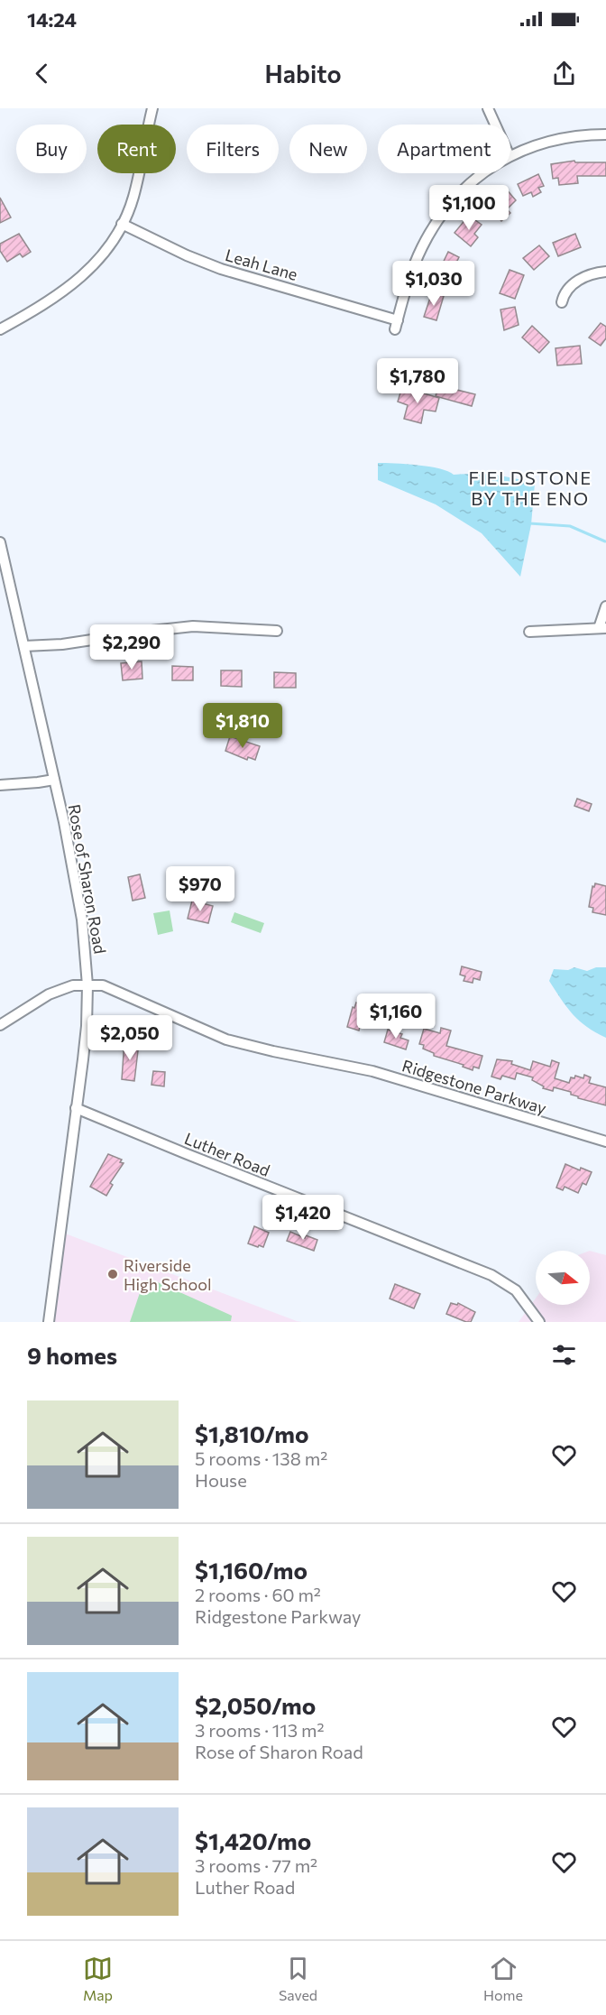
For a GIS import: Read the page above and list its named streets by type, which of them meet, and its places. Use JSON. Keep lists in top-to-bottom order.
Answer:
{
  "streets": {
    "street": [
      "Leah Lane",
      "Rose of Sharon Road",
      "Ridgestone Parkway",
      "Luther Road"
    ]
  },
  "crossings": [
    ["Rose of Sharon Road", "Ridgestone Parkway"],
    ["Rose of Sharon Road", "Luther Road"]
  ],
  "districts": ["FIELDSTONE BY THE ENO"],
  "places": ["Riverside High School"],
  "north": "right",
  "page": {
    "status": "14:24",
    "header": "Habito",
    "chip": [
      "Buy",
      "Rent",
      "Filters",
      "New",
      "Apartment"
    ],
    "price": [
      "$1,100",
      "$1,030",
      "$1,780",
      "$2,290",
      "$1,810",
      "$970",
      "$1,160",
      "$2,050",
      "$1,420"
    ],
    "heading": "9 homes",
    "list": [
      {
        "name": "$1,810/mo",
        "note": "5 rooms · 138 m² · House"
      },
      {
        "name": "$1,160/mo",
        "note": "2 rooms · 60 m² · Ridgestone Parkway"
      },
      {
        "name": "$2,050/mo",
        "note": "3 rooms · 113 m² · Rose of Sharon Road"
      },
      {
        "name": "$1,420/mo",
        "note": "3 rooms · 77 m² · Luther Road"
      }
    ],
    "tabs": ["Map", "Saved", "Home"]
  }
}
